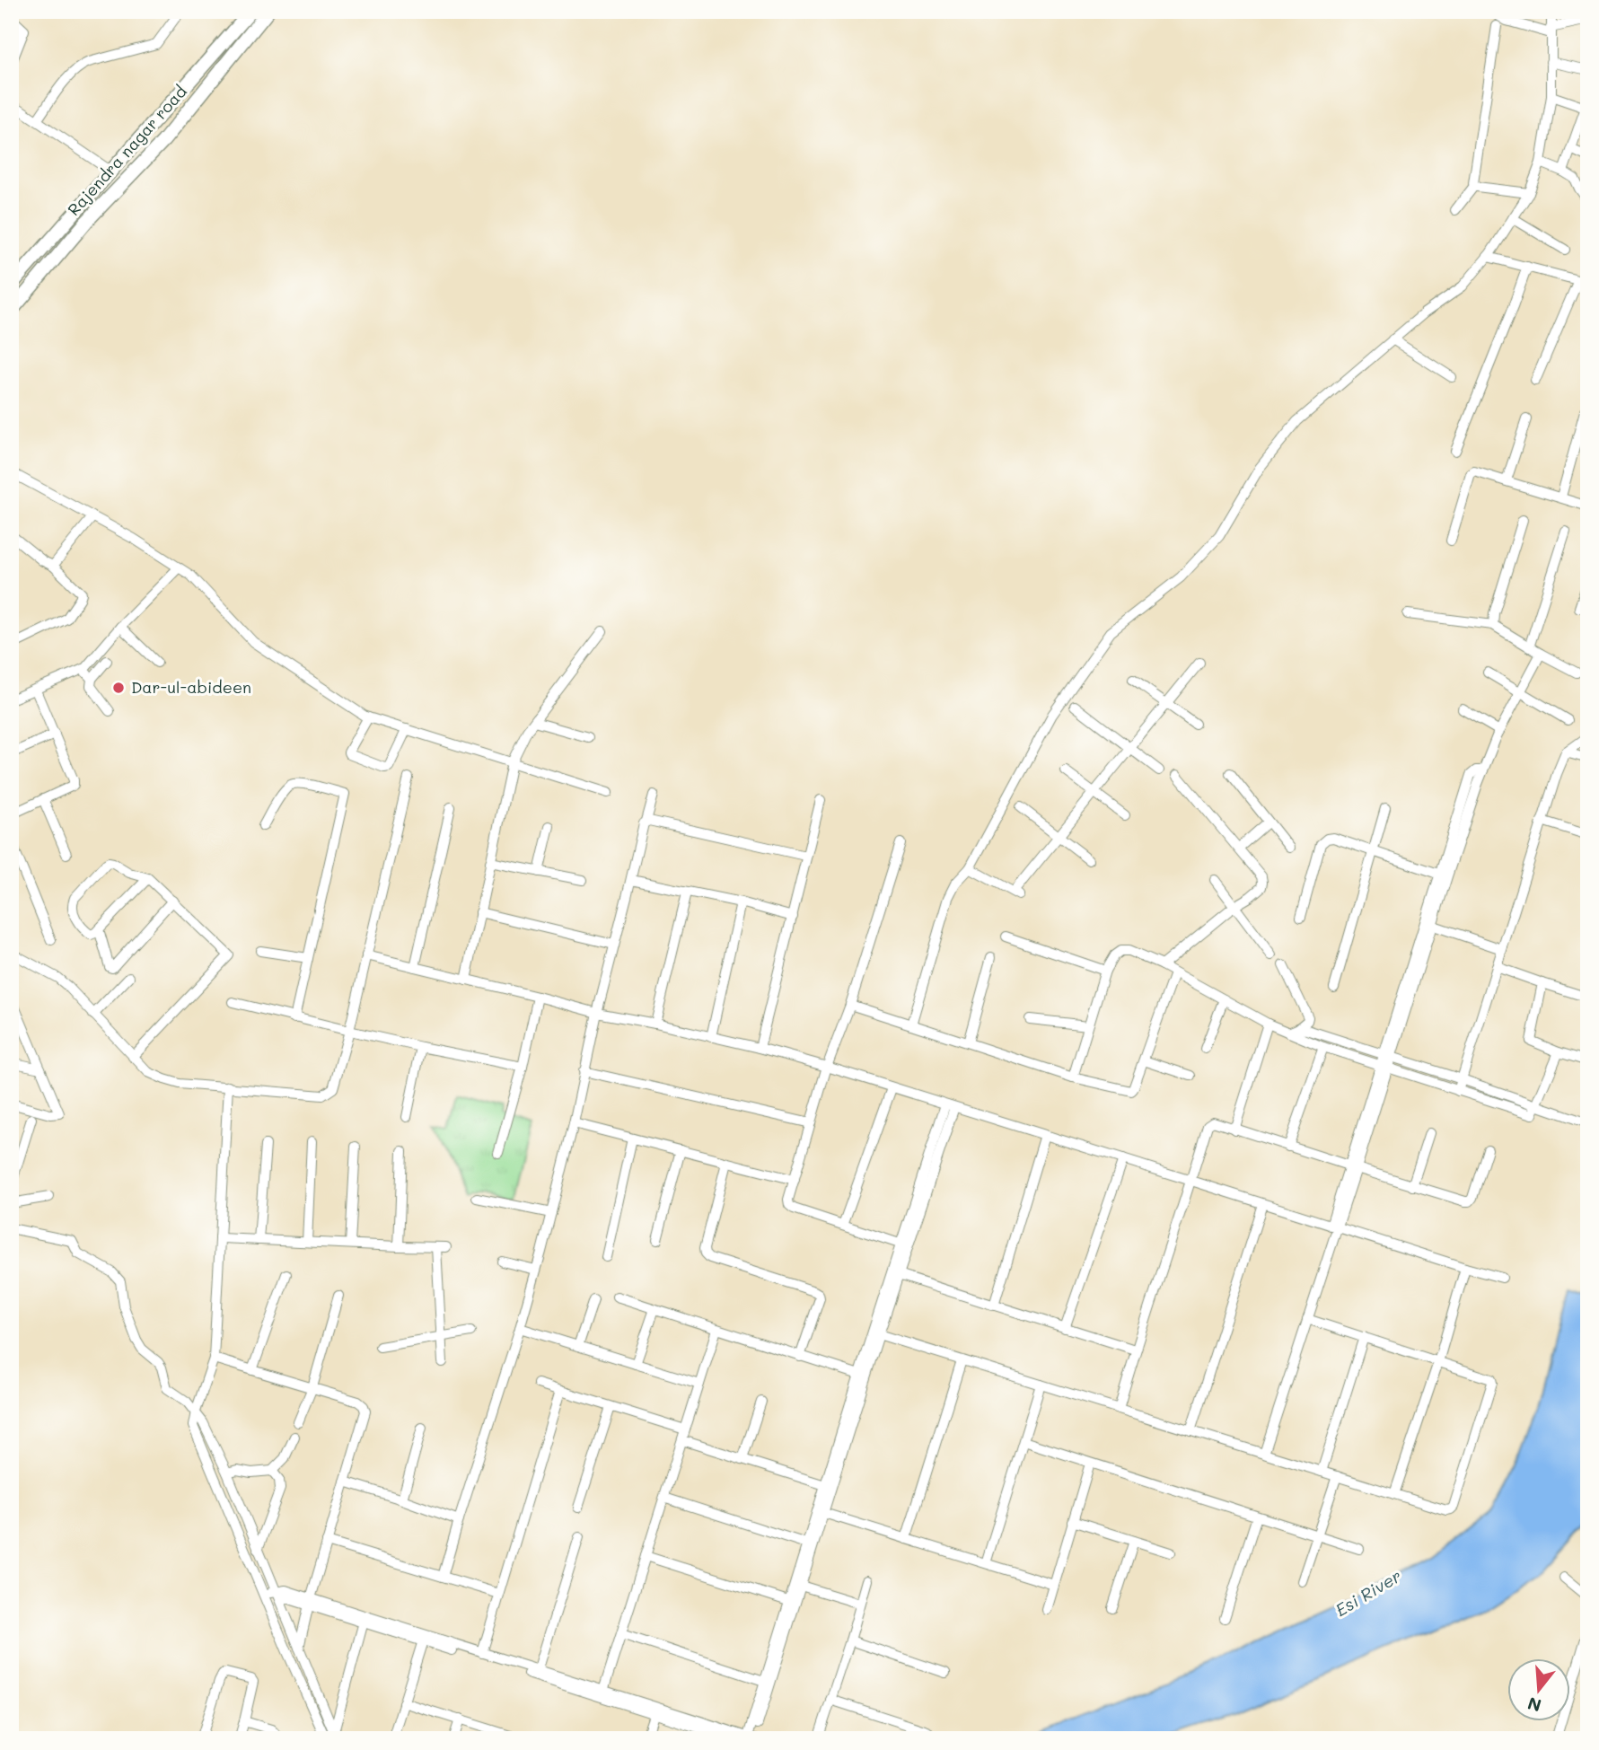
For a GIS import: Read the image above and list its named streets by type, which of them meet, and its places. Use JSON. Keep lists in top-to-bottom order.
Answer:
{
  "streets": {
    "main road": ["Rajendra nagar road"]
  },
  "water": ["Esi River"],
  "places": ["Dar-ul-abideen"],
  "north": "bottom"
}
